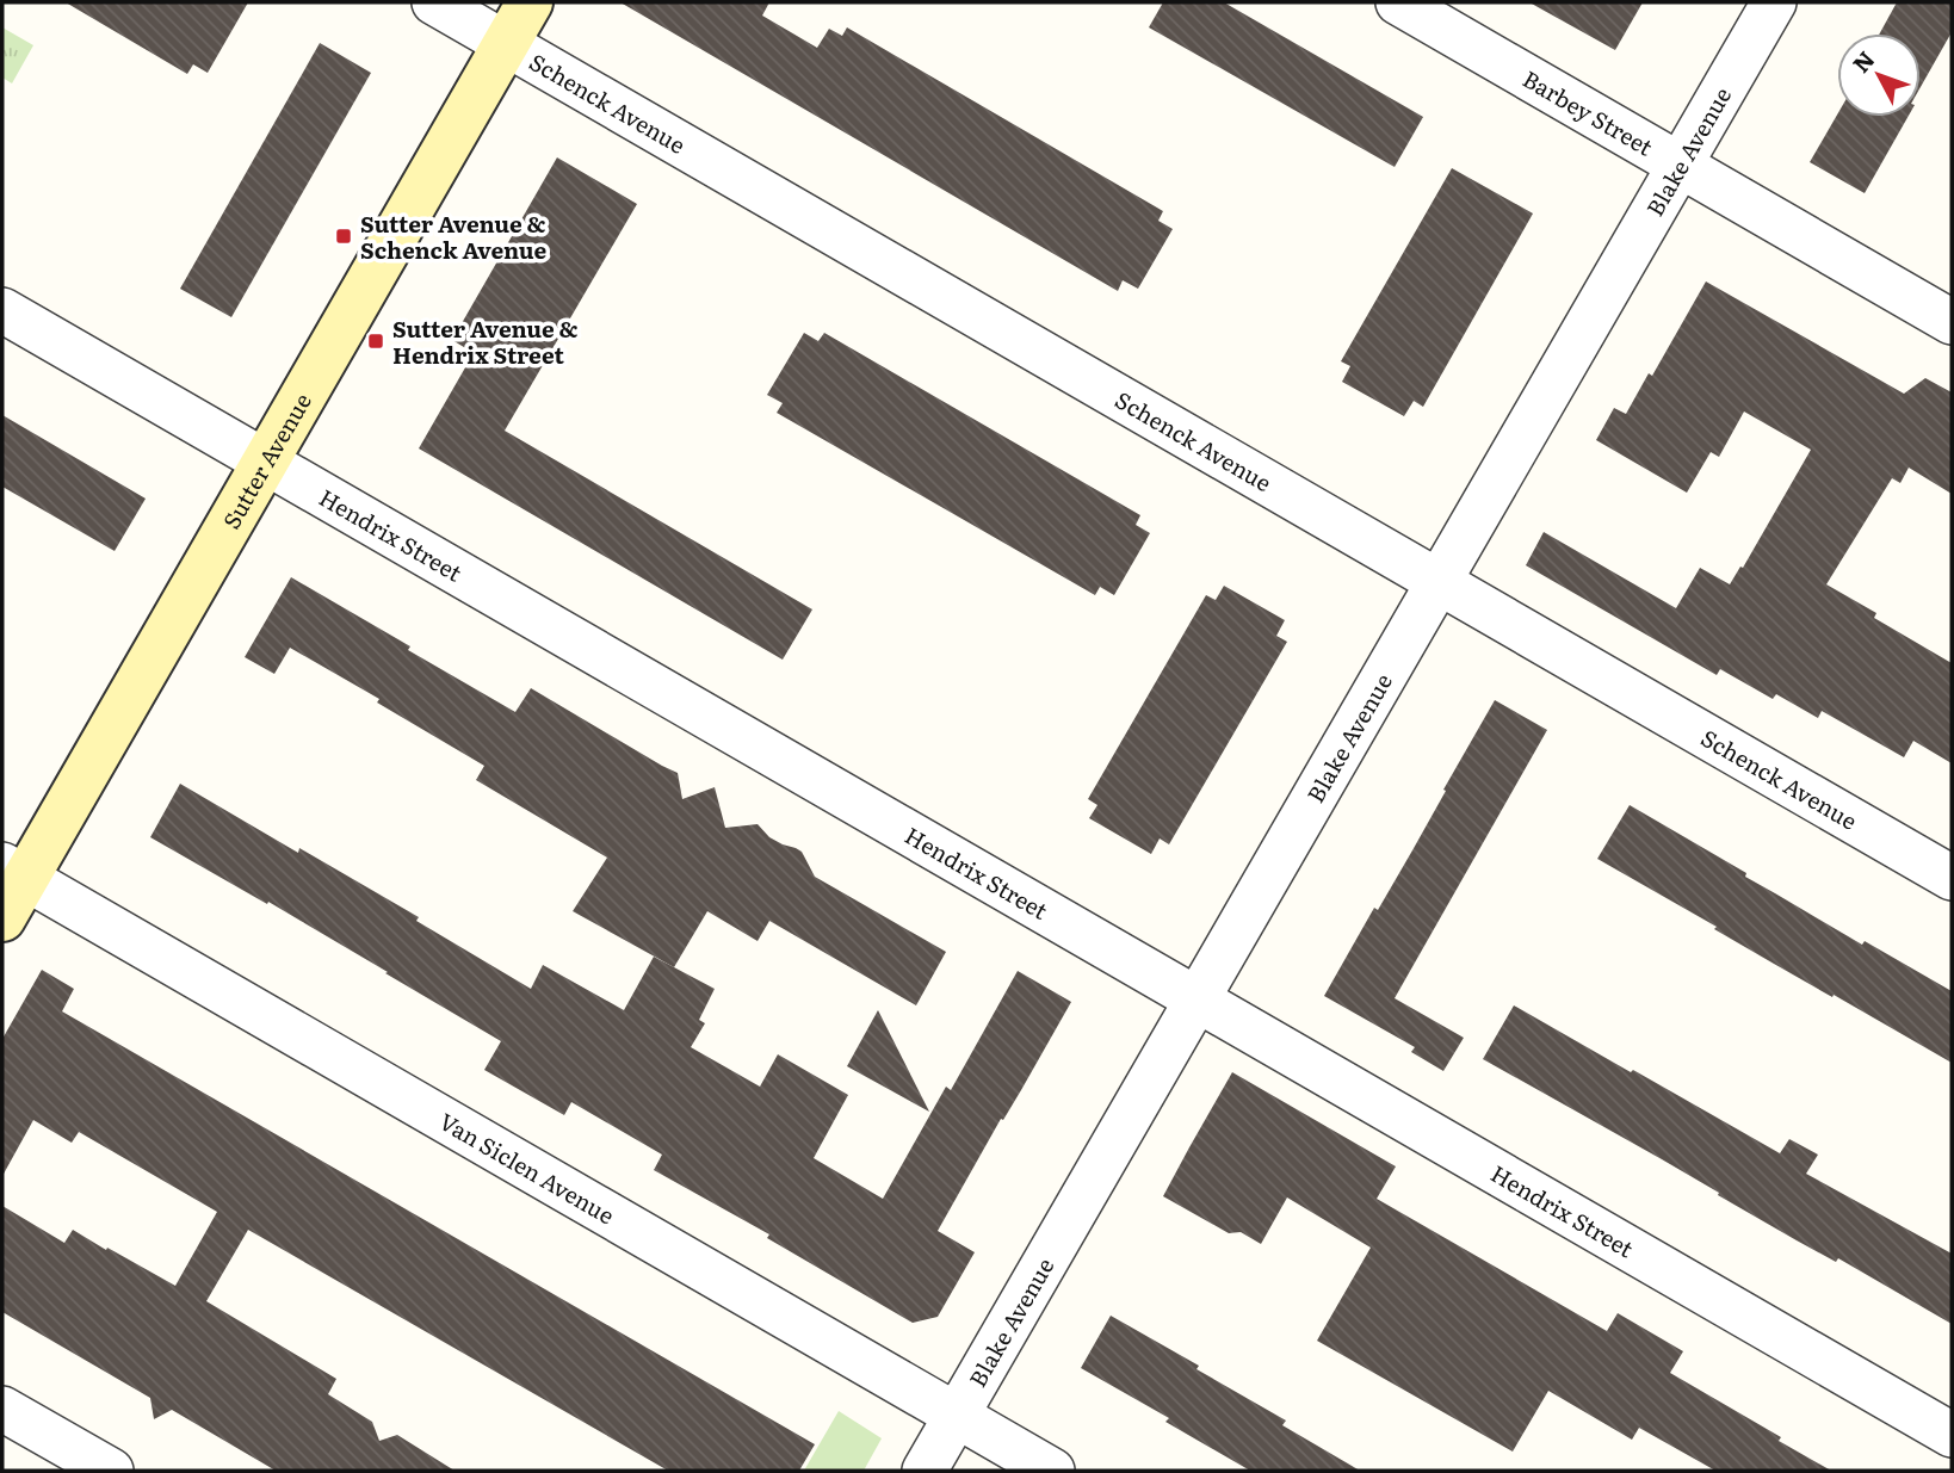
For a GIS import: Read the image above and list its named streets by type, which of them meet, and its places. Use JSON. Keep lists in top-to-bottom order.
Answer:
{
  "streets": {
    "street": [
      "Schenck Avenue",
      "Barbey Street",
      "Blake Avenue",
      "Sutter Avenue",
      "Hendrix Street",
      "Van Siclen Avenue"
    ]
  },
  "crossings": [
    ["Schenck Avenue", "Blake Avenue"],
    ["Schenck Avenue", "Sutter Avenue"],
    ["Barbey Street", "Blake Avenue"],
    ["Blake Avenue", "Hendrix Street"],
    ["Blake Avenue", "Van Siclen Avenue"],
    ["Sutter Avenue", "Hendrix Street"],
    ["Sutter Avenue", "Van Siclen Avenue"]
  ],
  "places": {
    "transit": ["Sutter Avenue & Schenck Avenue", "Sutter Avenue & Hendrix Street"]
  },
  "north": "top left"
}
